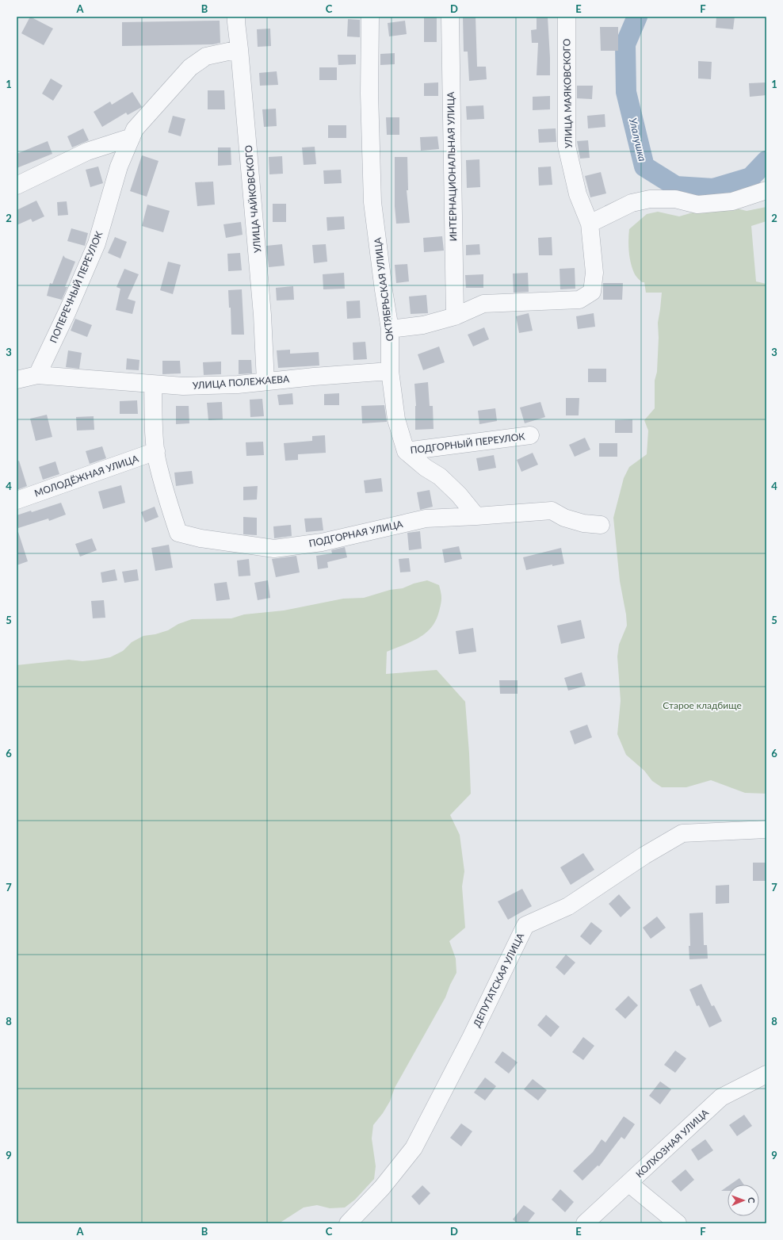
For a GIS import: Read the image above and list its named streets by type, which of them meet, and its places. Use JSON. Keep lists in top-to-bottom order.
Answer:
{
  "streets": {
    "street": [
      "УЛИЦА МАЯКОВСКОГО",
      "ИНТЕРНАЦИОНАЛЬНАЯ УЛИЦА",
      "УЛИЦА ЧАЙКОВСКОГО",
      "ПОПЕРЕЧНЫЙ ПЕРЕУЛОК",
      "ОКТЯБРЬСКАЯ УЛИЦА",
      "УЛИЦА ПОЛЕЖАЕВА",
      "ПОДГОРНЫЙ ПЕРЕУЛОК",
      "МОЛОДЁЖНАЯ УЛИЦА",
      "ПОДГОРНАЯ УЛИЦА",
      "ДЕПУТАТСКАЯ УЛИЦА",
      "КОЛХОЗНАЯ УЛИЦА"
    ]
  },
  "crossings": [
    ["УЛИЦА ЧАЙКОВСКОГО", "ПОПЕРЕЧНЫЙ ПЕРЕУЛОК"],
    ["УЛИЦА ЧАЙКОВСКОГО", "УЛИЦА ПОЛЕЖАЕВА"],
    ["ПОПЕРЕЧНЫЙ ПЕРЕУЛОК", "УЛИЦА ПОЛЕЖАЕВА"],
    ["ОКТЯБРЬСКАЯ УЛИЦА", "УЛИЦА ПОЛЕЖАЕВА"],
    ["ОКТЯБРЬСКАЯ УЛИЦА", "ПОДГОРНЫЙ ПЕРЕУЛОК"],
    ["УЛИЦА ПОЛЕЖАЕВА", "ПОДГОРНАЯ УЛИЦА"],
    ["МОЛОДЁЖНАЯ УЛИЦА", "ПОДГОРНАЯ УЛИЦА"]
  ],
  "water": ["Улалушка"],
  "parks": ["Старое кладбище"],
  "north": "right",
  "grid": {
    "columns": [
      "A",
      "B",
      "C",
      "D",
      "E",
      "F"
    ],
    "rows": [
      "1",
      "2",
      "3",
      "4",
      "5",
      "6",
      "7",
      "8",
      "9"
    ]
  }
}
